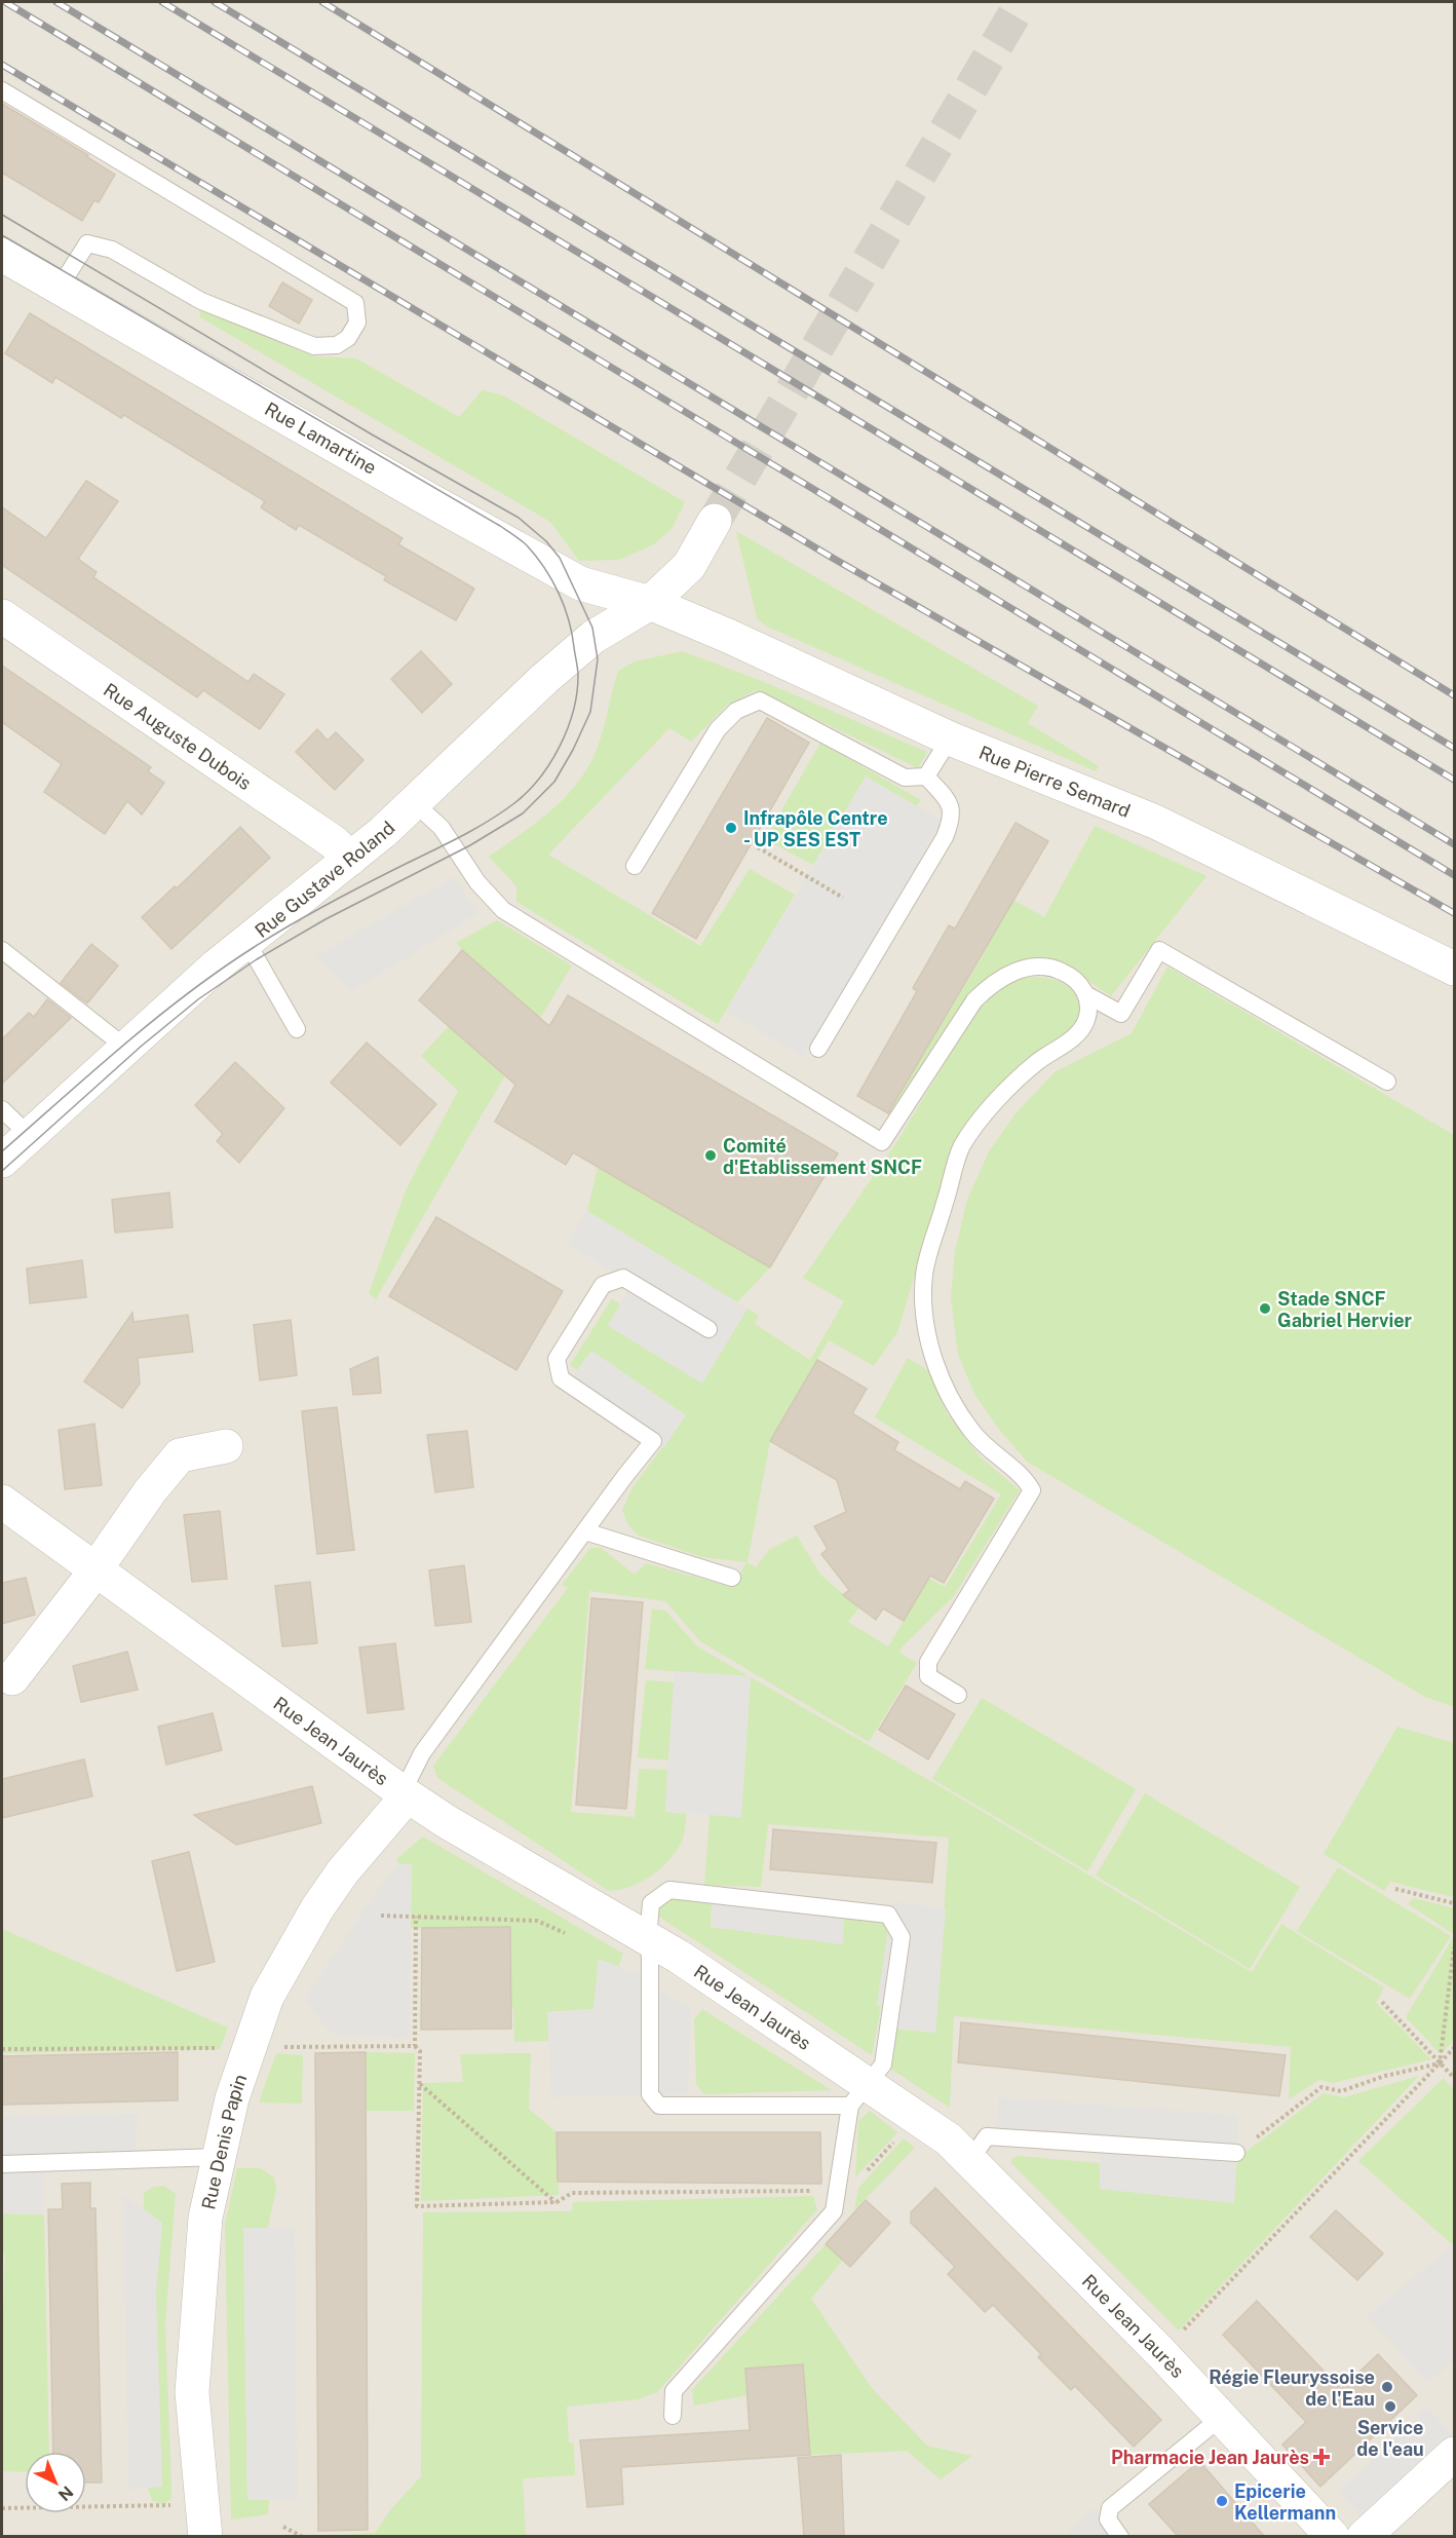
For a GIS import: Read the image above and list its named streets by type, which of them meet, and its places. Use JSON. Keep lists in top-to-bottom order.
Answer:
{
  "streets": {
    "street": [
      "Rue Lamartine",
      "Rue Auguste Dubois",
      "Rue Pierre Semard",
      "Rue Gustave Roland",
      "Rue Jean Jaurès",
      "Rue Denis Papin"
    ]
  },
  "crossings": [
    ["Rue Lamartine", "Rue Pierre Semard"],
    ["Rue Lamartine", "Rue Gustave Roland"],
    ["Rue Auguste Dubois", "Rue Gustave Roland"],
    ["Rue Pierre Semard", "Rue Gustave Roland"],
    ["Rue Jean Jaurès", "Rue Denis Papin"]
  ],
  "places": {
    "other": [
      "Infrapôle Centre - UP SES EST",
      "Comité d'Etablissement SNCF",
      "Stade SNCF Gabriel Hervier",
      "Régie Fleuryssoise de l'Eau",
      "Service de l'eau",
      "Epicerie Kellermann"
    ],
    "health": ["Pharmacie Jean Jaurès"]
  },
  "north": "bottom right"
}
